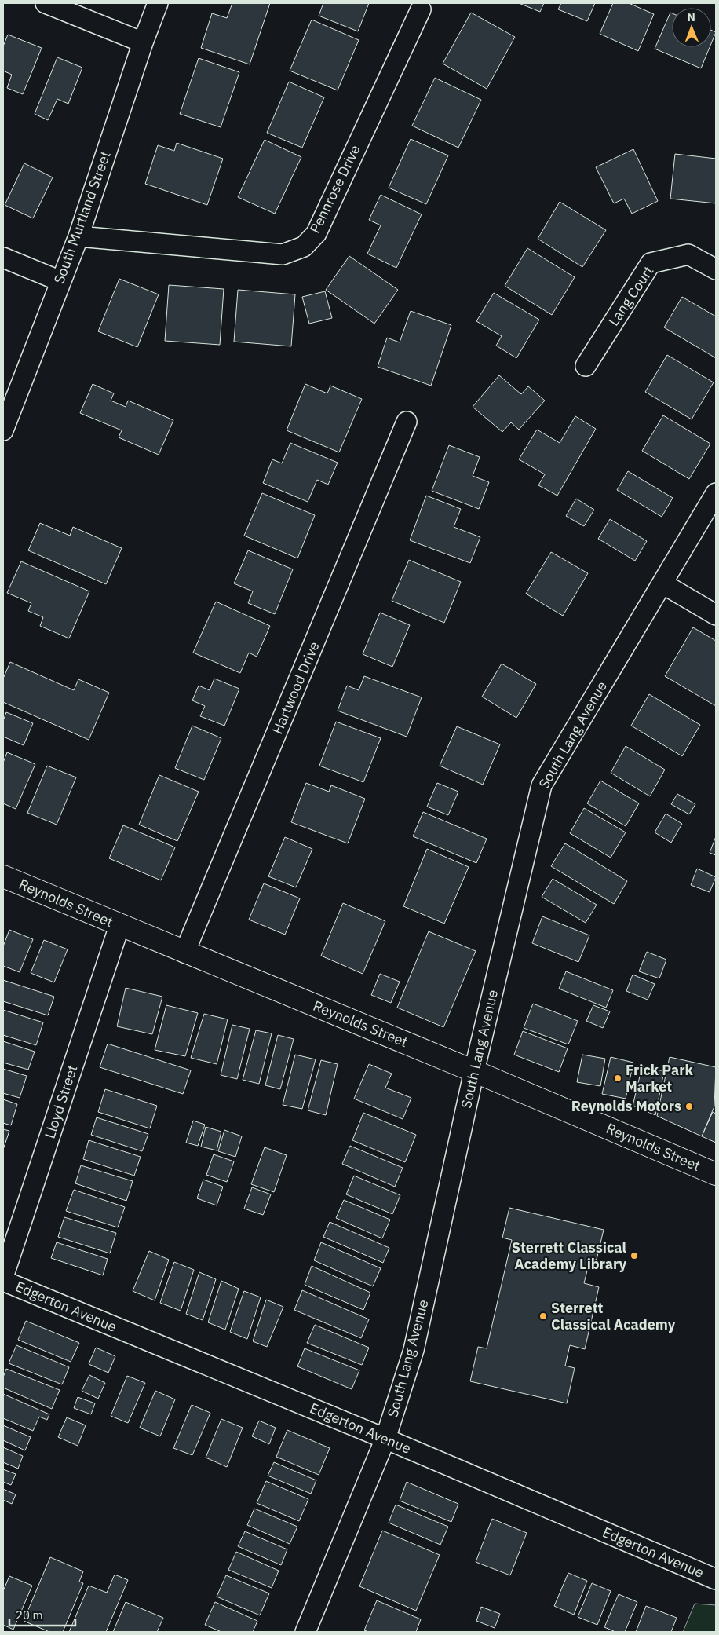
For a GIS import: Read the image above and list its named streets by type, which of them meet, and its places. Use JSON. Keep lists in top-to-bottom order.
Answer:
{
  "streets": {
    "street": [
      "Pennrose Drive",
      "South Murtland Street",
      "Lang Court",
      "Hartwood Drive",
      "South Lang Avenue",
      "Reynolds Street",
      "Lloyd Street",
      "Edgerton Avenue"
    ]
  },
  "crossings": [
    ["Pennrose Drive", "South Murtland Street"],
    ["Hartwood Drive", "Reynolds Street"],
    ["South Lang Avenue", "Reynolds Street"],
    ["South Lang Avenue", "Edgerton Avenue"],
    ["Reynolds Street", "Lloyd Street"]
  ],
  "places": [
    "Frick Park Market",
    "Reynolds Motors",
    "Sterrett Classical Academy Library",
    "Sterrett Classical Academy"
  ],
  "scale_bar": "20 m",
  "north": "top"
}
